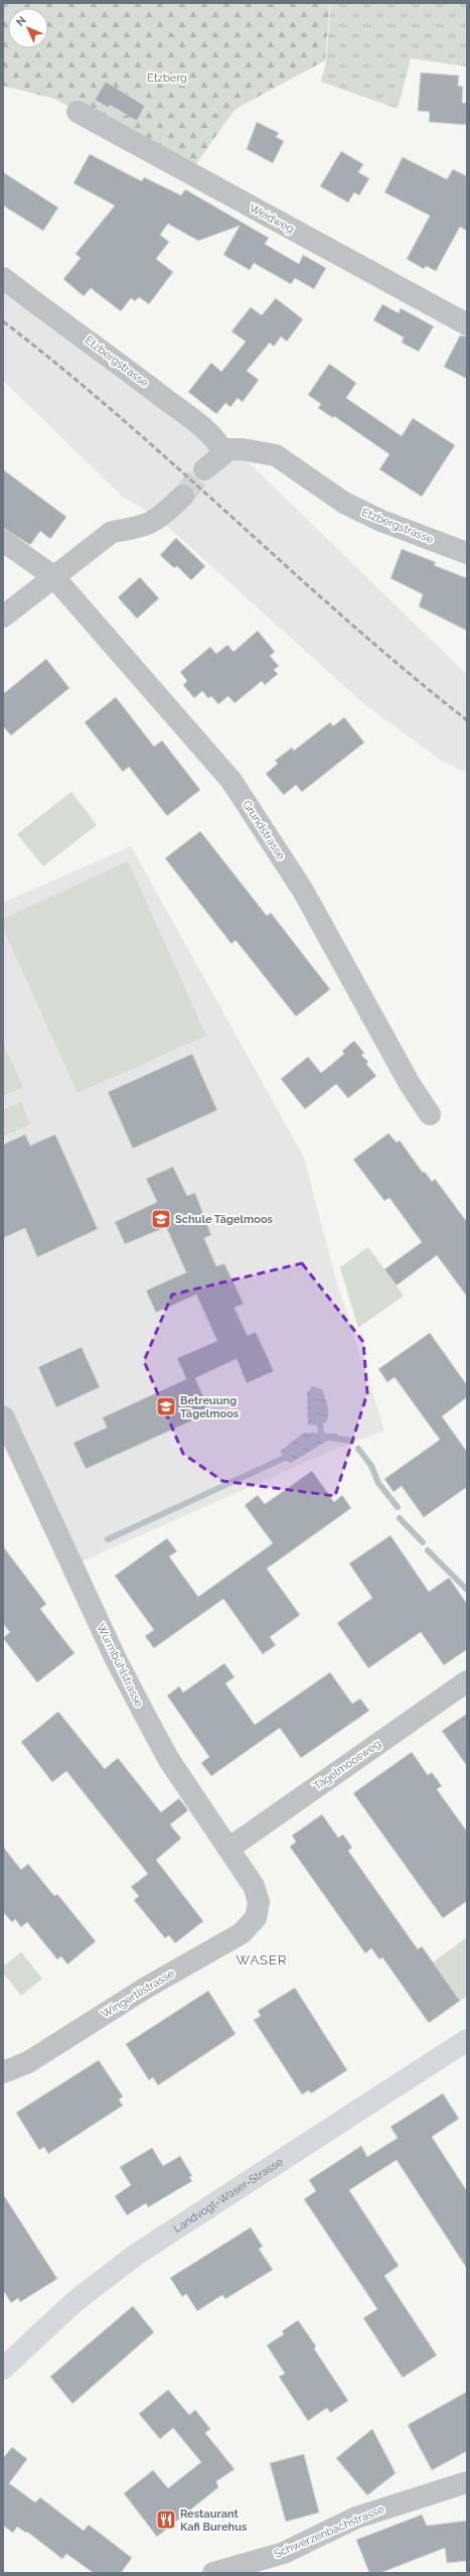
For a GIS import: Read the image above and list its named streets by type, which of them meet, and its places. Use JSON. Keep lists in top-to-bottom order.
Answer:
{
  "streets": {
    "street": [
      "Weidweg",
      "Etzbergstrasse",
      "Grundstrasse",
      "Wurmbühlstrasse",
      "Tägelmoosweg",
      "Wingertlistrasse",
      "Landvogt-Waser-Strasse",
      "Schwerzenbachstrasse"
    ]
  },
  "crossings": [
    ["Wurmbühlstrasse", "Tägelmoosweg"],
    ["Wurmbühlstrasse", "Wingertlistrasse"]
  ],
  "districts": ["WASER"],
  "parks": ["Etzberg"],
  "places": {
    "school or university": ["Schule Tägelmoos", "Betreuung Tägelmoos"],
    "restaurant": ["Restaurant Kafi Burehus"]
  },
  "north": "top left"
}
